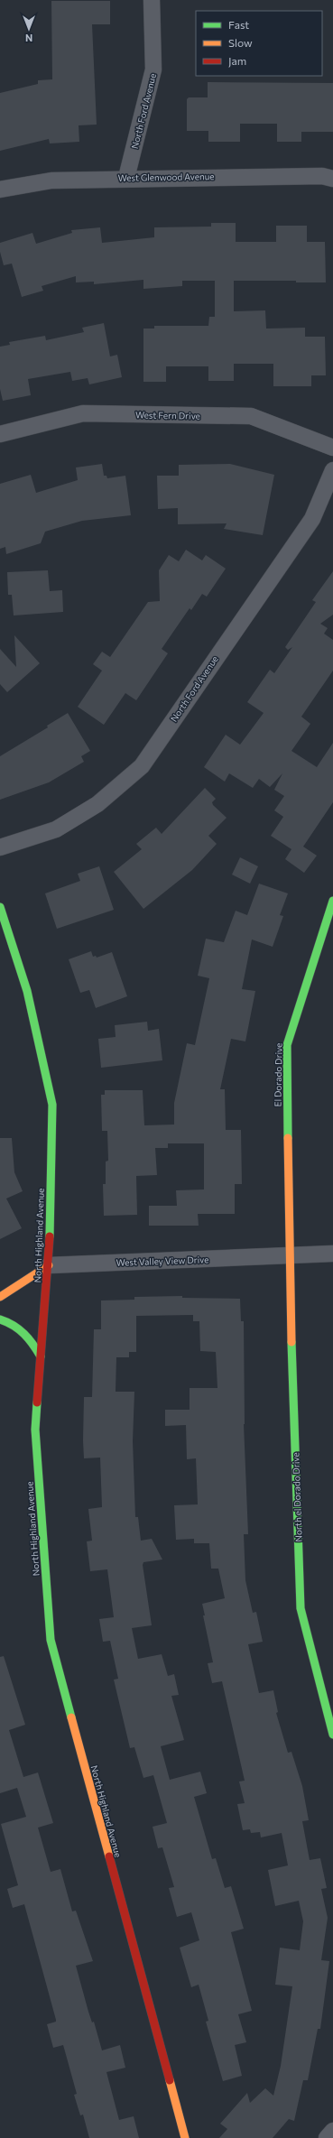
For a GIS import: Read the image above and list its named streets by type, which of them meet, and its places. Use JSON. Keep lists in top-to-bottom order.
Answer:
{
  "streets": {
    "street": [
      "North Ford Avenue",
      "West Glenwood Avenue",
      "West Fern Drive",
      "El Dorado Drive",
      "North Highland Avenue",
      "West Valley View Drive",
      "North el Dorado Drive"
    ]
  },
  "crossings": [
    ["North Ford Avenue", "West Glenwood Avenue"],
    ["El Dorado Drive", "West Valley View Drive"],
    ["El Dorado Drive", "North el Dorado Drive"],
    ["North Highland Avenue", "West Valley View Drive"],
    ["West Valley View Drive", "North el Dorado Drive"]
  ],
  "legend": ["Fast", "Slow", "Jam"],
  "north": "bottom"
}
